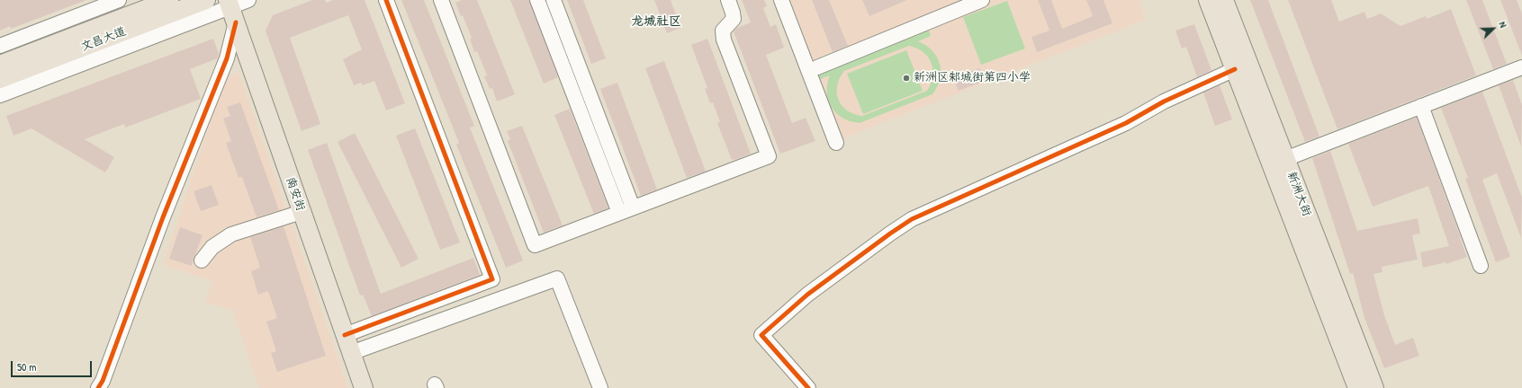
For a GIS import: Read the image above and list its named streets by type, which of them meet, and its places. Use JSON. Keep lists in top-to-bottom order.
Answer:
{
  "streets": {
    "main road": ["文昌大道", "南安街", "新洲大街"]
  },
  "districts": ["龙城社区"],
  "places": ["新洲区邾城街第四小学"],
  "scale_bar": "50 m",
  "north": "top right"
}
